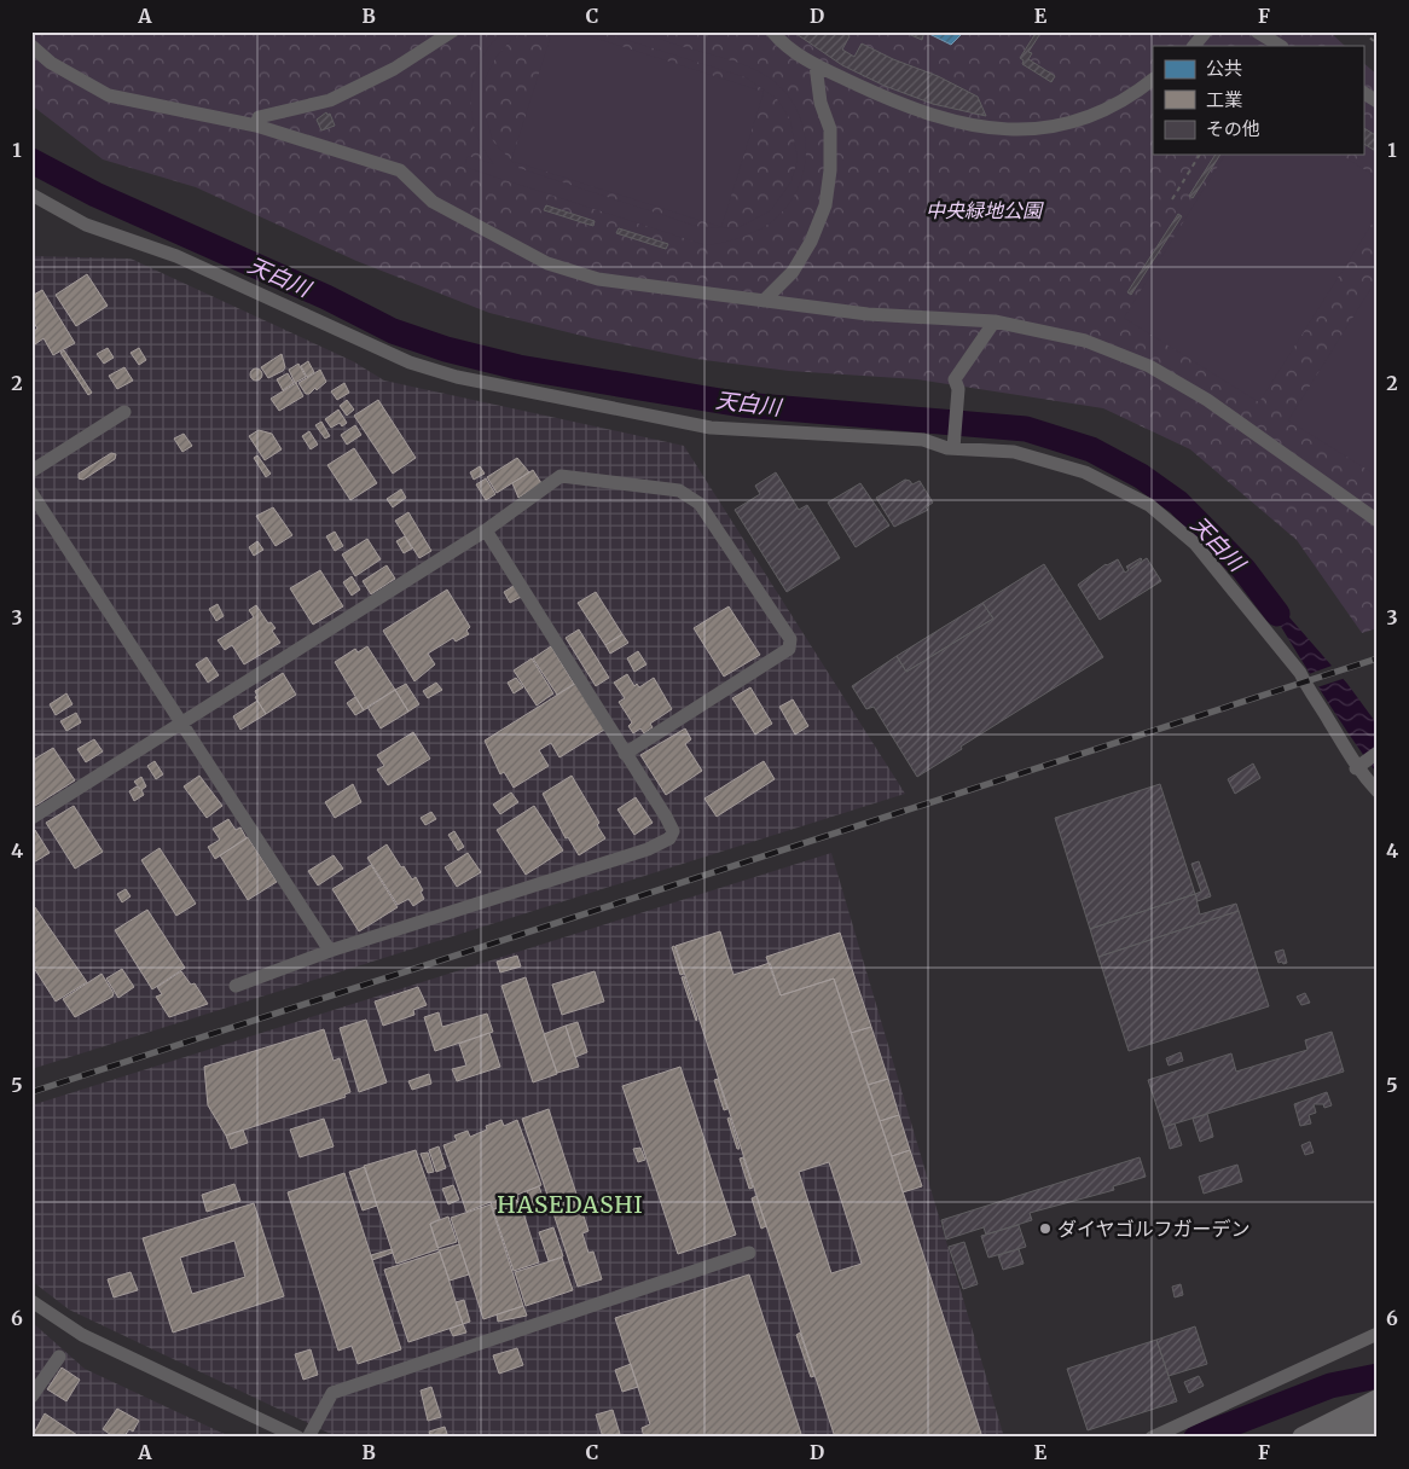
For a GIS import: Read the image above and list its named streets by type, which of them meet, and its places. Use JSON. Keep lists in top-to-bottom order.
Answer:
{
  "districts": ["HASEDASHI"],
  "water": ["天白川"],
  "parks": ["中央緑地公園"],
  "places": ["ダイヤゴルフガーデン"],
  "legend": ["公共", "工業", "その他"],
  "grid": {
    "columns": [
      "A",
      "B",
      "C",
      "D",
      "E",
      "F"
    ],
    "rows": [
      "1",
      "2",
      "3",
      "4",
      "5",
      "6"
    ]
  }
}
